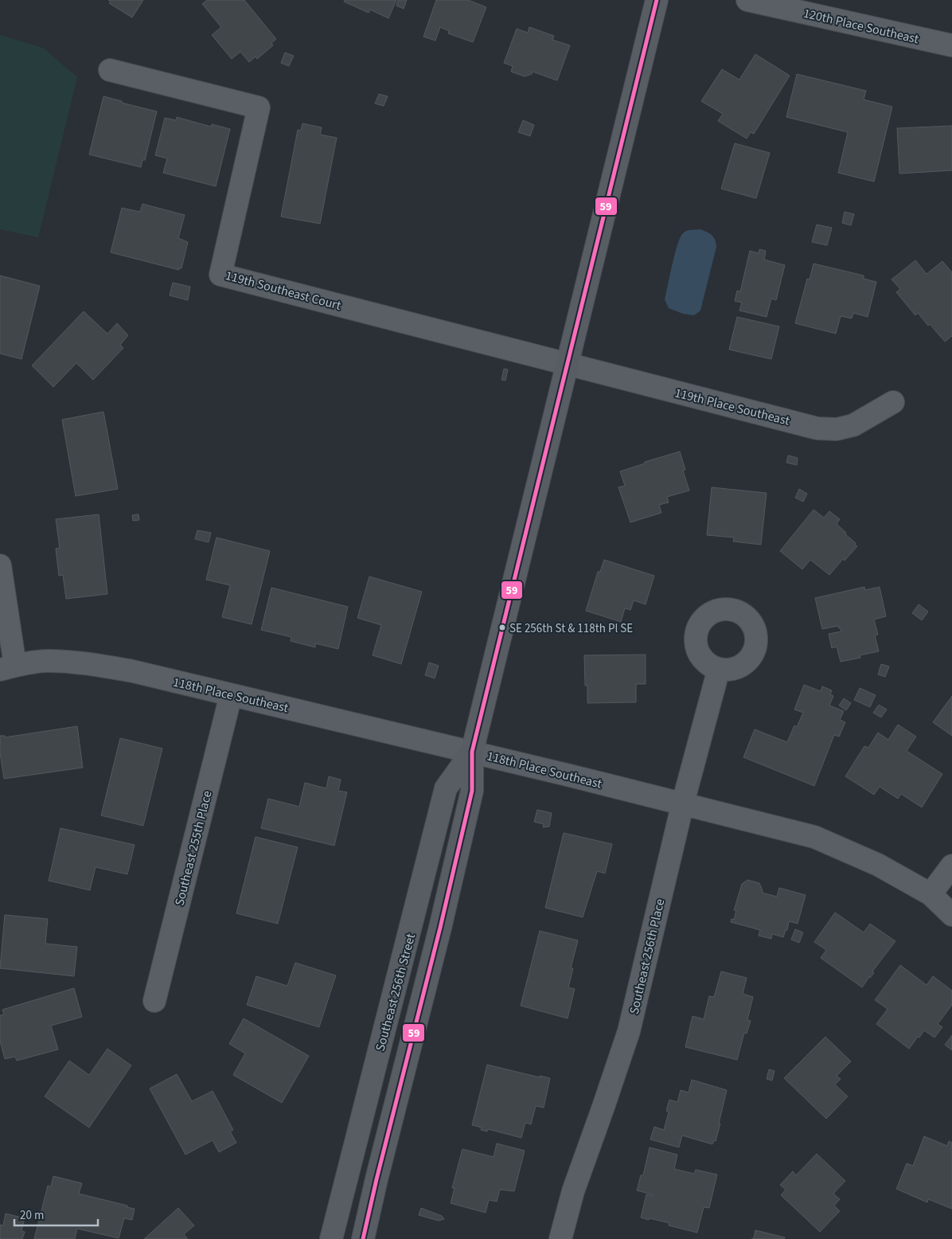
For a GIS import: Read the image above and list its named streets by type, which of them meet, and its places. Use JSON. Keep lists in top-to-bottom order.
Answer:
{
  "streets": {
    "main road": ["Southeast 256th Street"],
    "street": [
      "120th Place Southeast",
      "119th Southeast Court",
      "119th Place Southeast",
      "118th Place Southeast",
      "Southeast 255th Place",
      "Southeast 256th Place"
    ]
  },
  "crossings": [
    ["119th Southeast Court", "119th Place Southeast"],
    ["119th Southeast Court", "Southeast 256th Street"],
    ["119th Place Southeast", "Southeast 256th Street"],
    ["118th Place Southeast", "Southeast 255th Place"],
    ["118th Place Southeast", "Southeast 256th Place"],
    ["118th Place Southeast", "Southeast 256th Street"]
  ],
  "places": ["SE 256th St & 118th Pl SE"],
  "lines": ["transit line 59"],
  "scale_bar": "20 m"
}
